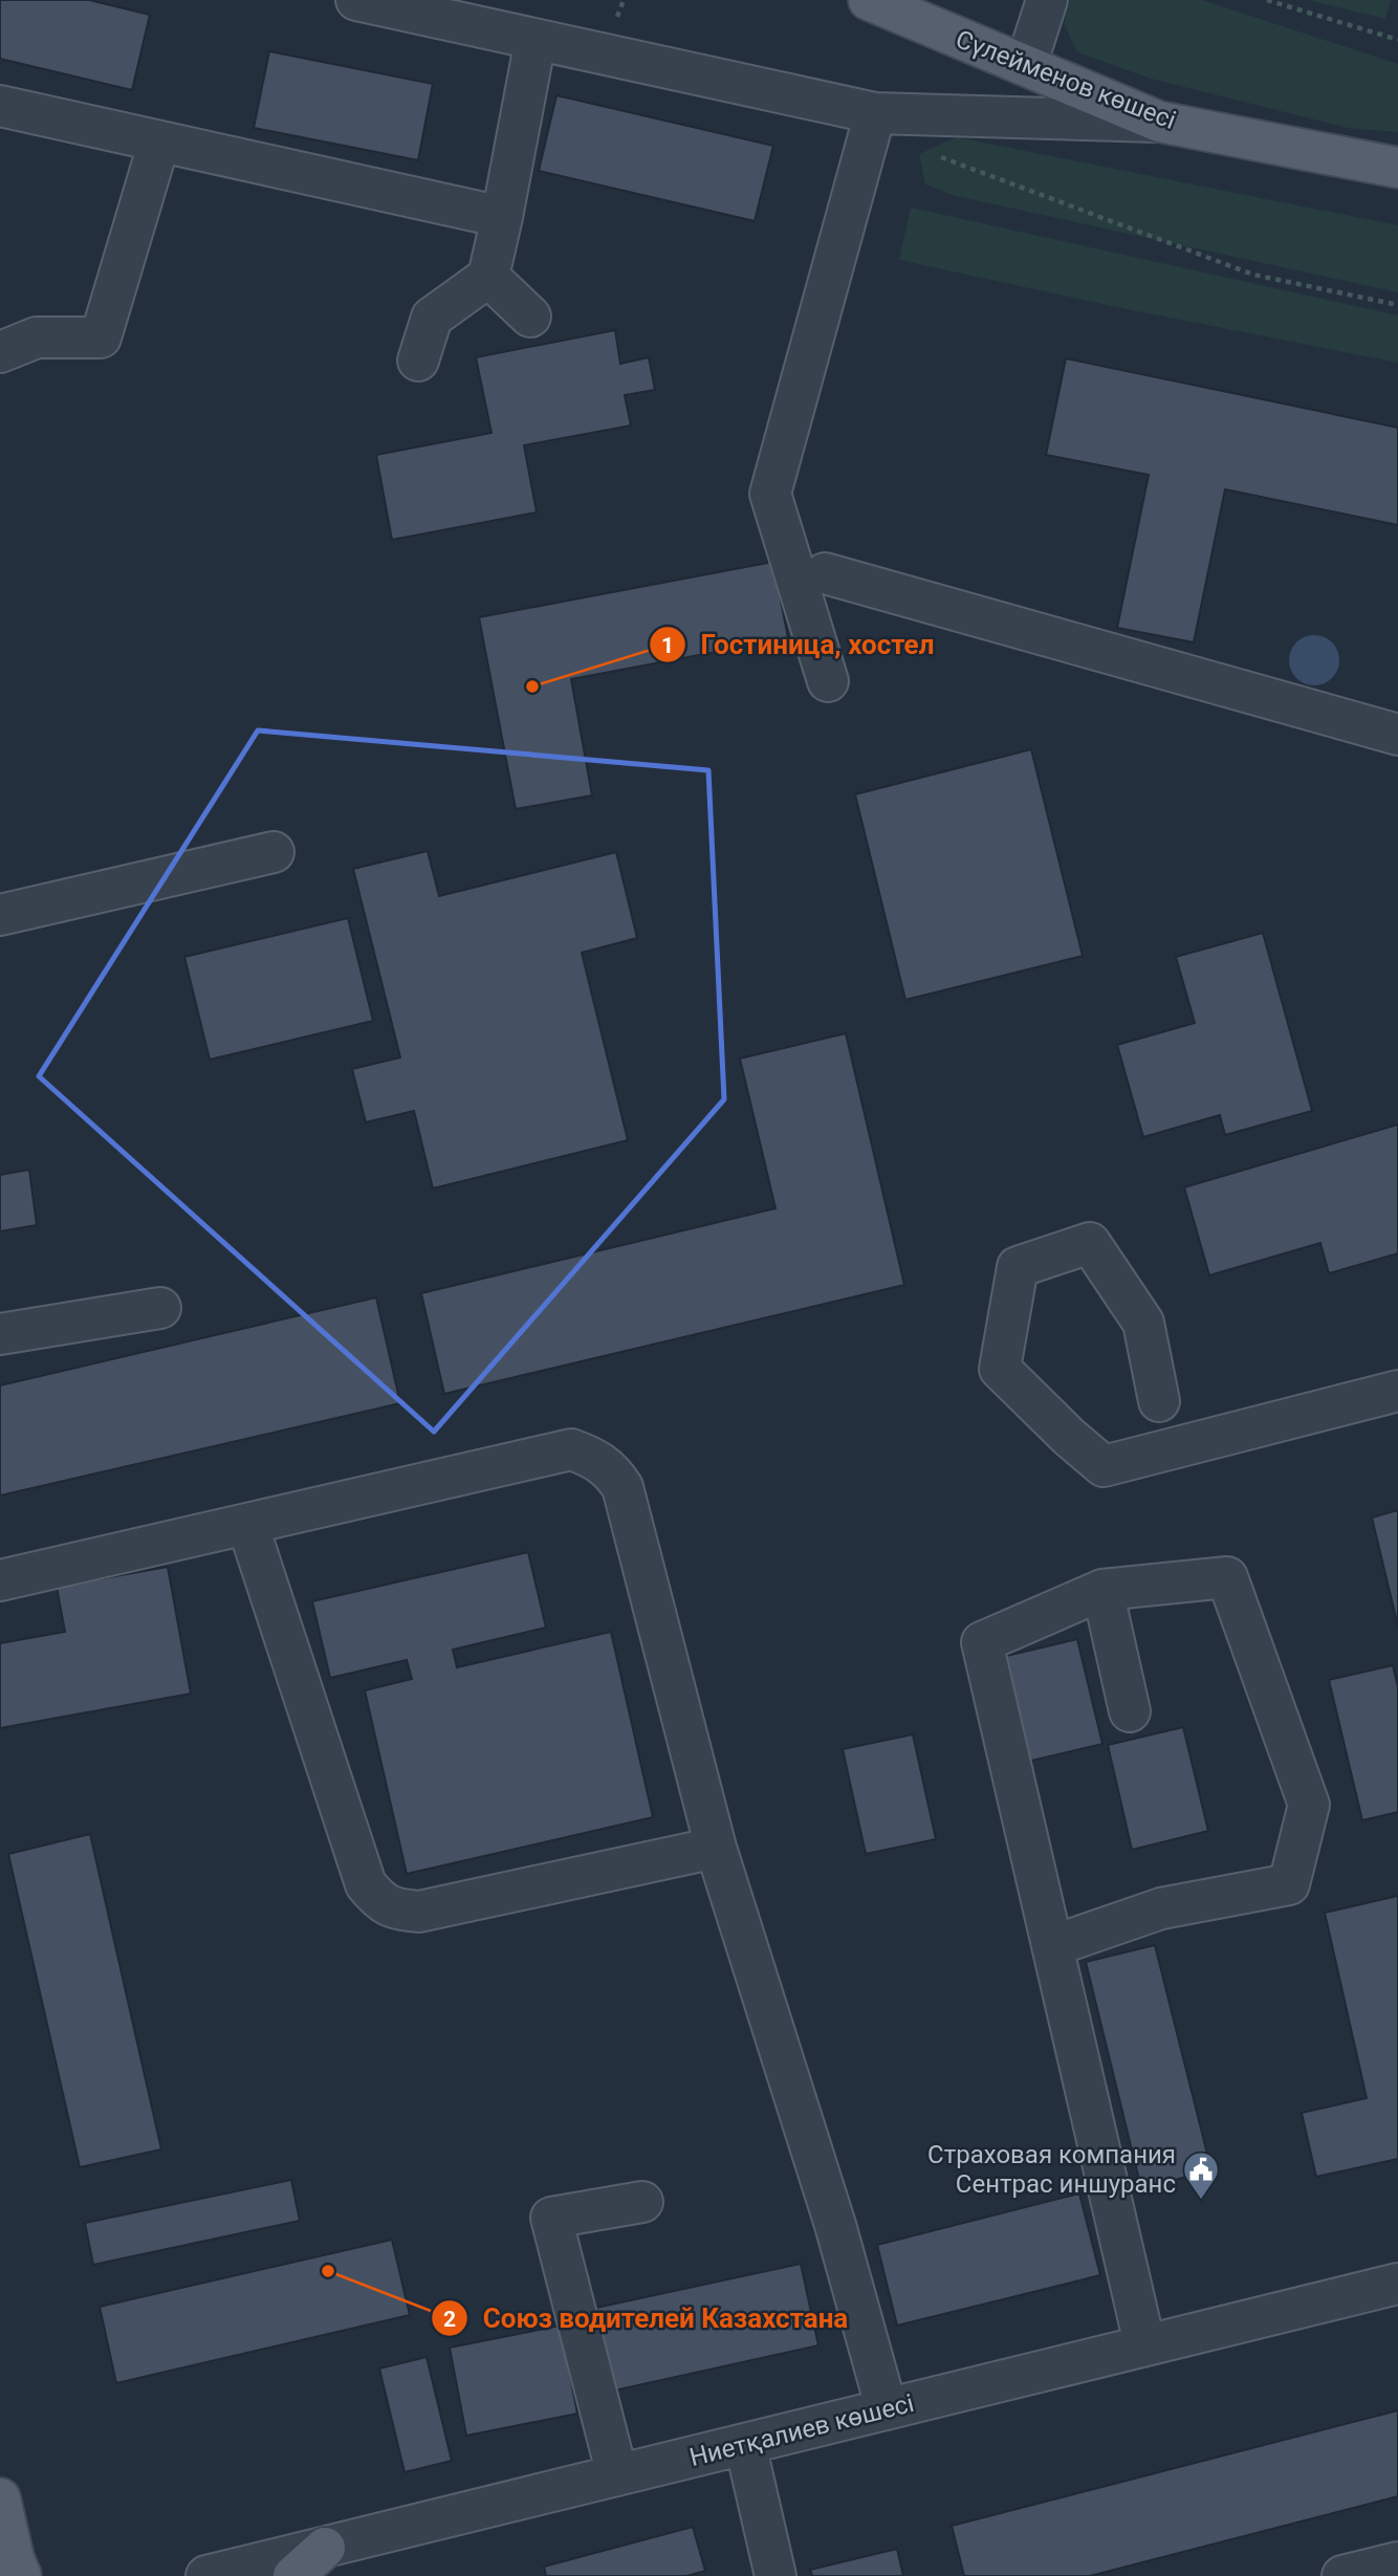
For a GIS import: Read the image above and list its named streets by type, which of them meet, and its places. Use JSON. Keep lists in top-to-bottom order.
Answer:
{
  "streets": {
    "main road": ["Сүлейменов көшесі"],
    "street": ["Ниетқалиев көшесі"]
  },
  "places": {
    "other": ["Гостиница, хостел", "Союз водителей Казахстана"],
    "public building": ["Страховая компания Сентрас иншуранс"]
  }
}
